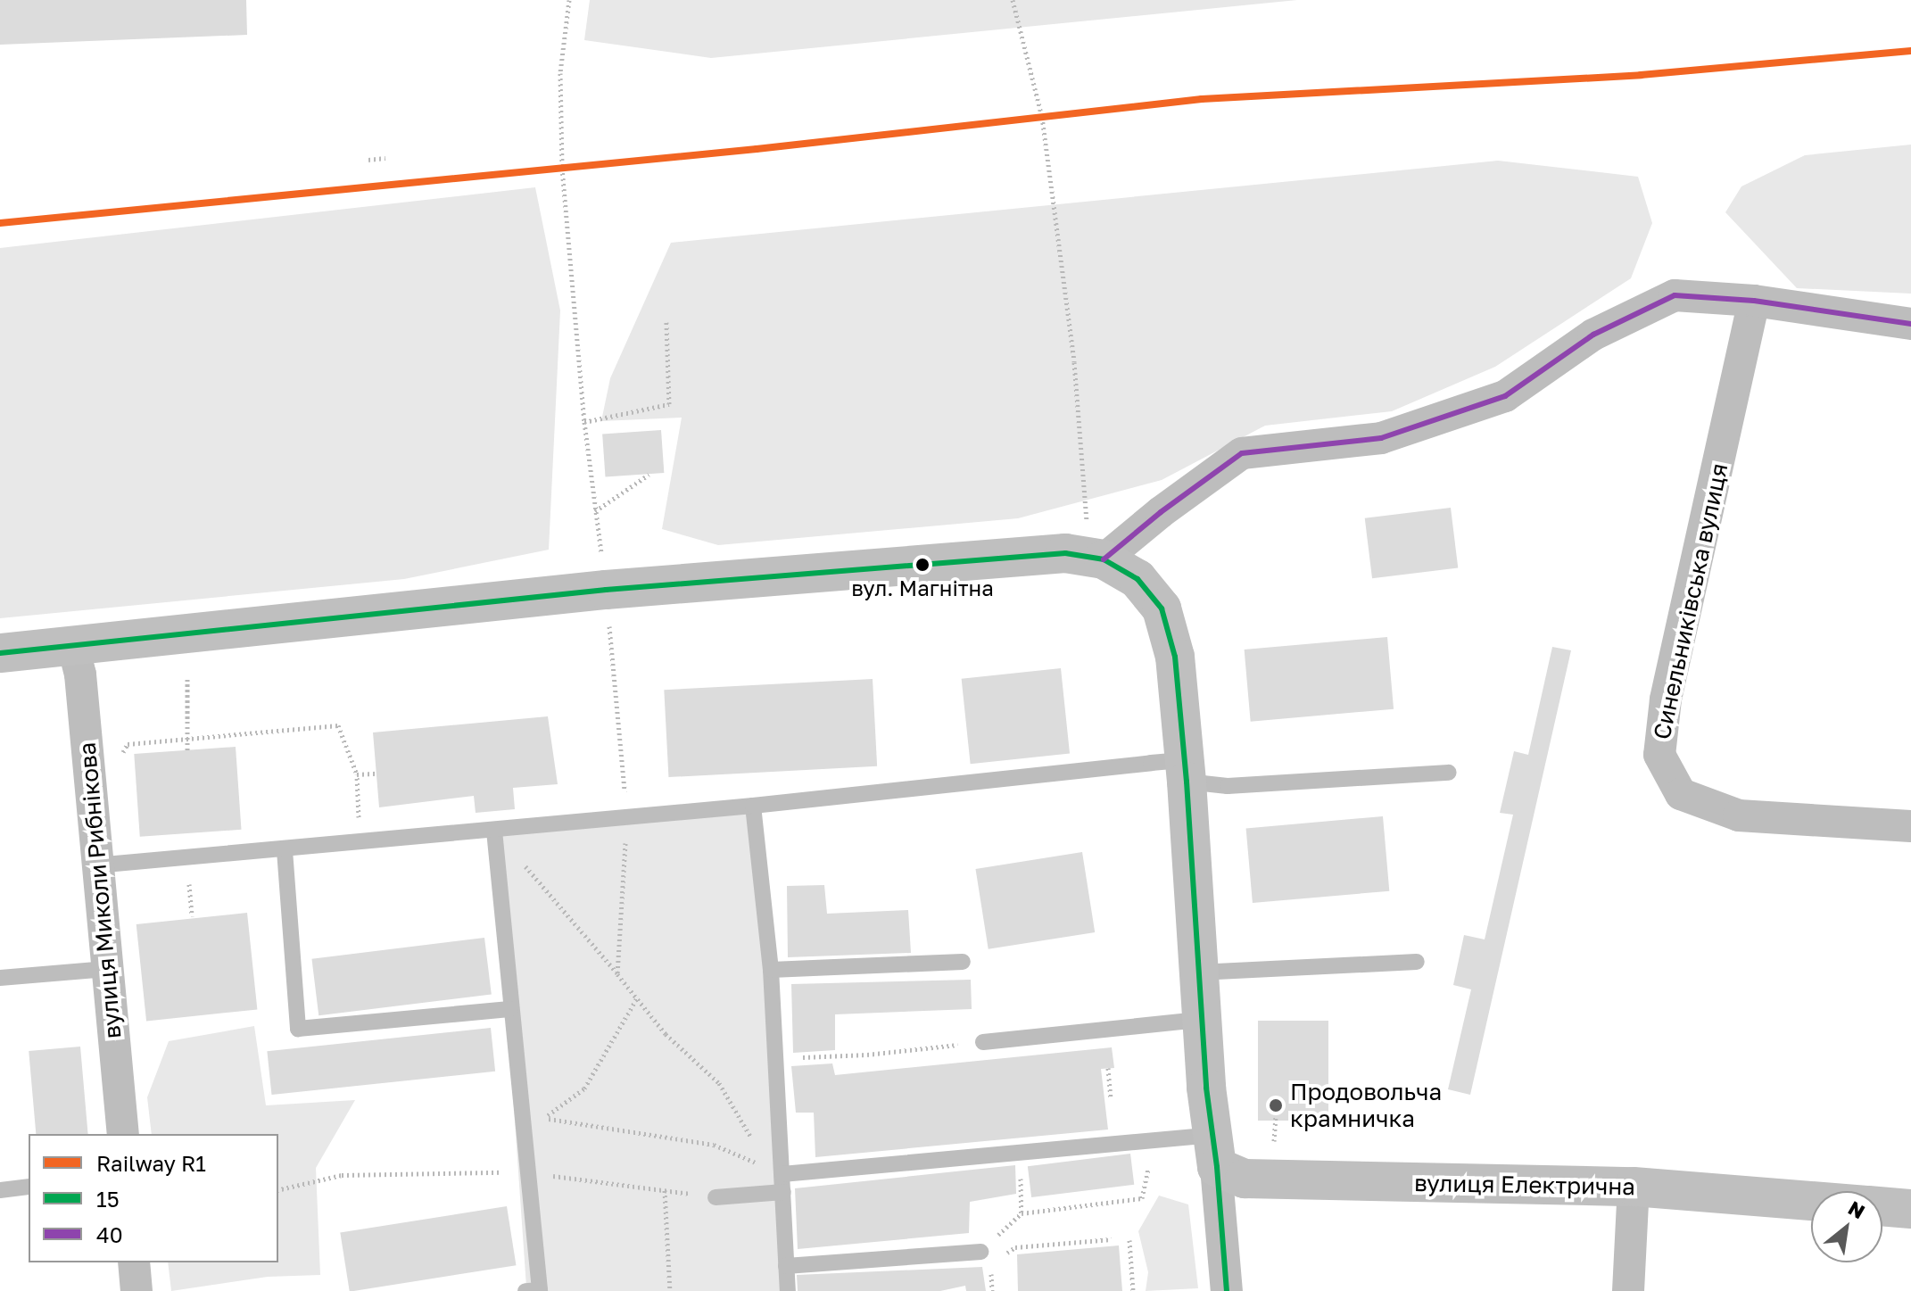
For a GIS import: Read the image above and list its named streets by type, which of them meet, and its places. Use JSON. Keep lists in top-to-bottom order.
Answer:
{
  "streets": {
    "street": ["Синельниківська вулиця", "вулиця Миколи Рибнікова", "вулиця Електрична"]
  },
  "places": ["вул. Магнітна", "Продовольча крамничка"],
  "lines": ["rail line R1", "transit line 40", "transit line 15"],
  "legend": ["Railway R1", "15", "40"],
  "north": "top right"
}
